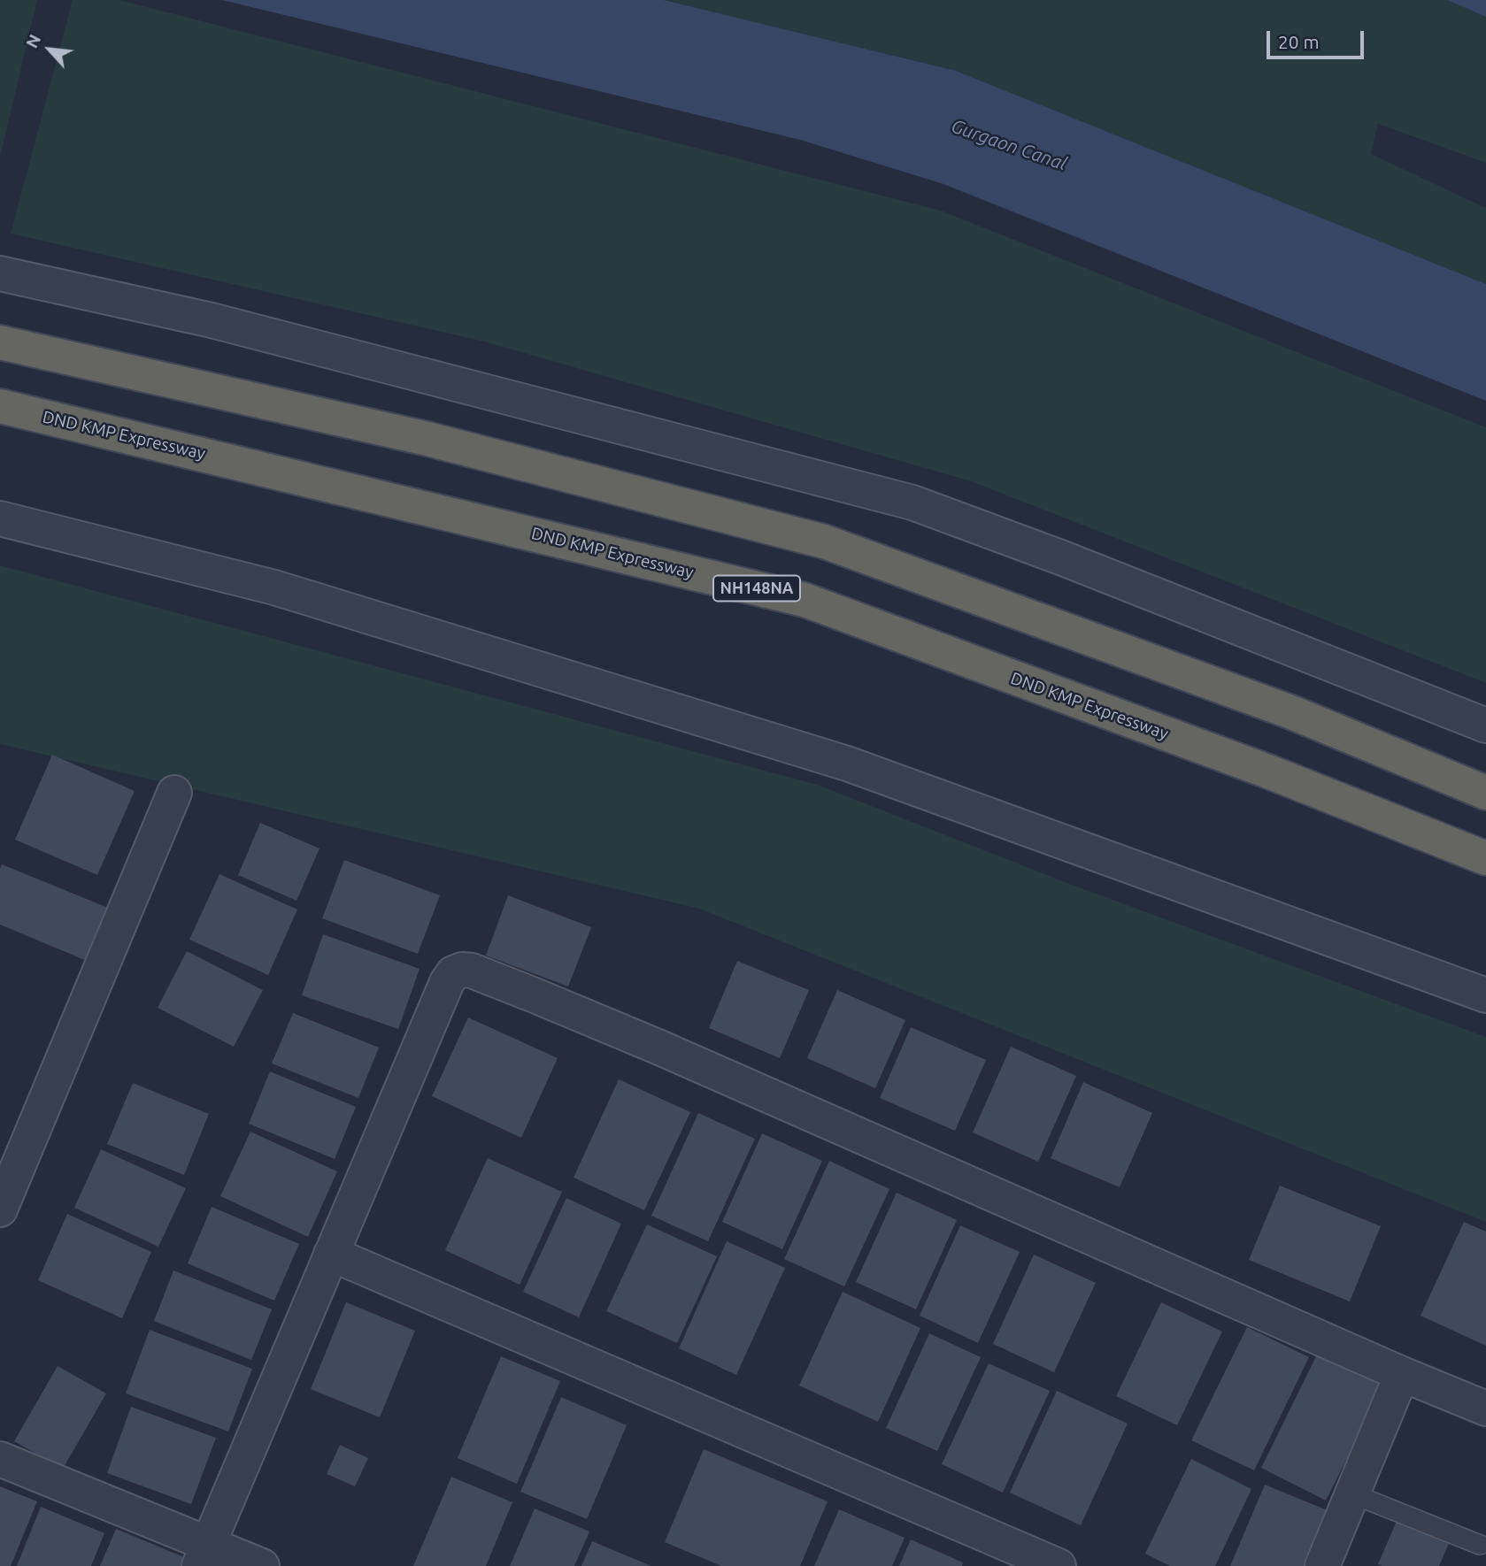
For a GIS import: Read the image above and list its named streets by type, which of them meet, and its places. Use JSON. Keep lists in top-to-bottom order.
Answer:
{
  "streets": {
    "highway": ["DND KMP Expressway", "NH148NA"]
  },
  "water": ["Gurgaon Canal"],
  "scale_bar": "20 m",
  "north": "top left"
}
